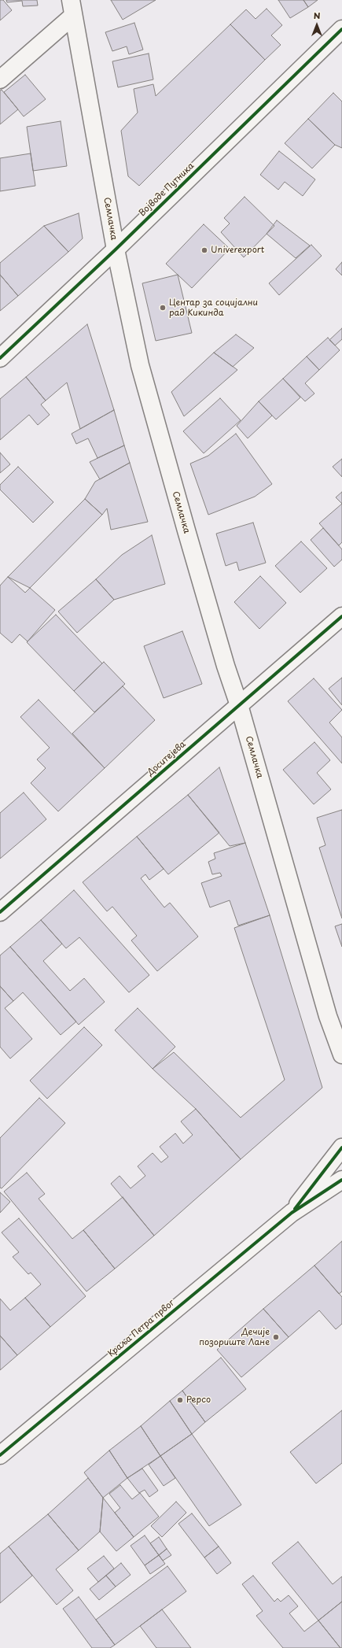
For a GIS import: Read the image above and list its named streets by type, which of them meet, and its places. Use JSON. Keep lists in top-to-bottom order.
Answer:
{
  "streets": {
    "street": [
      "Војводе Путника",
      "Семлачка",
      "Доситејева",
      "Краља Петра првог"
    ]
  },
  "crossings": [
    ["Војводе Путника", "Семлачка"],
    ["Семлачка", "Доситејева"]
  ],
  "places": [
    "Univerexport",
    "Центар за социјални рад Кикинда",
    "Дечије позориште Лане",
    "Pepco"
  ],
  "north": "top"
}
